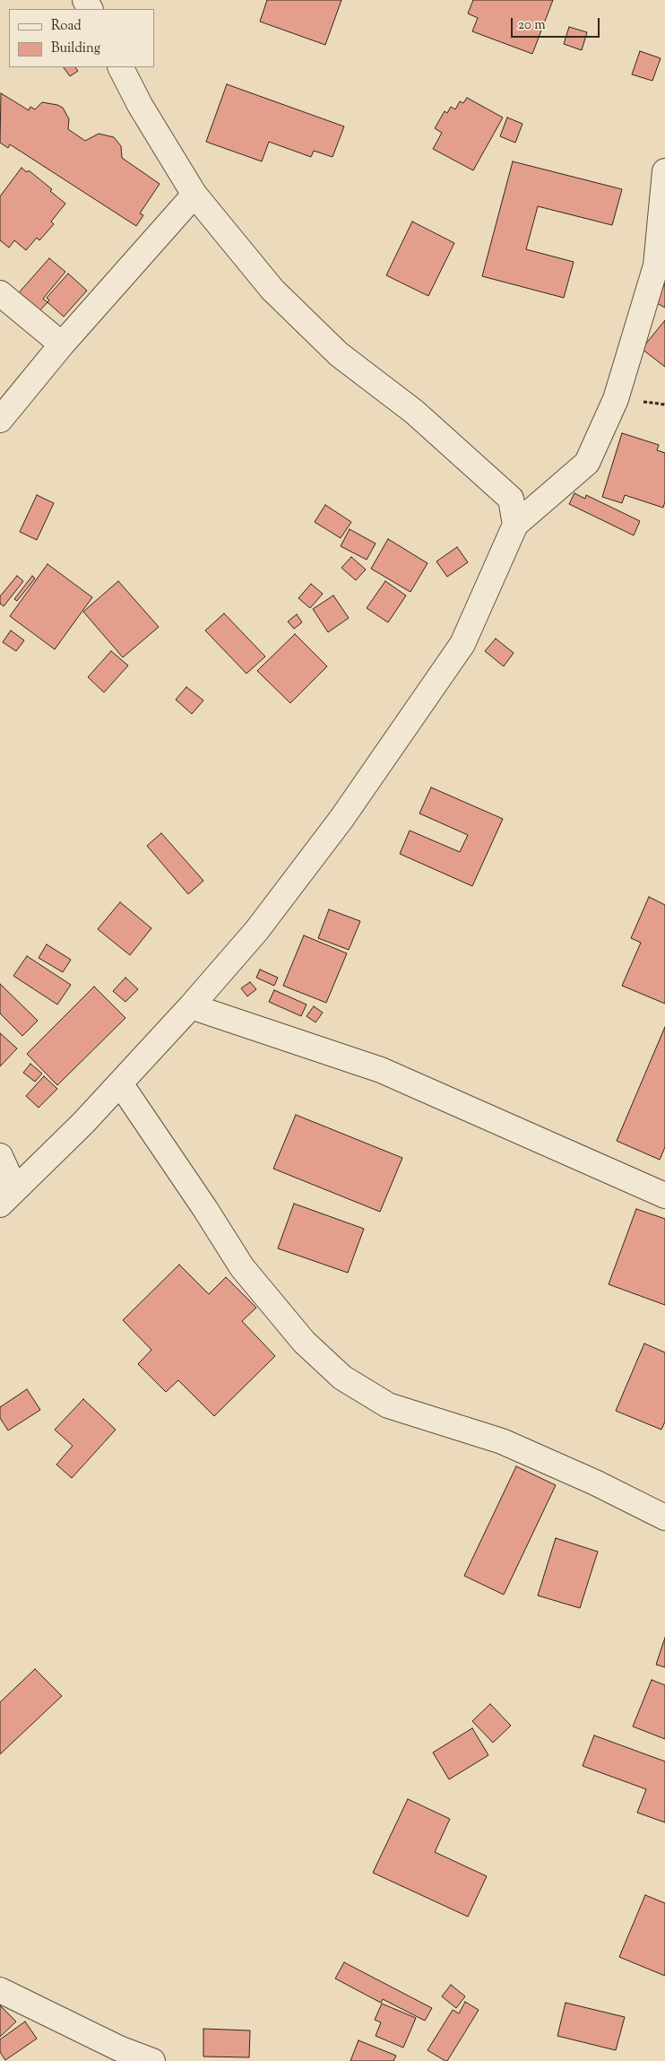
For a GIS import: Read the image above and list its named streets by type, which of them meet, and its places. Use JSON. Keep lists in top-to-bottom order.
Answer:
{
  "legend": ["Road", "Building"],
  "scale_bar": "20 m"
}
